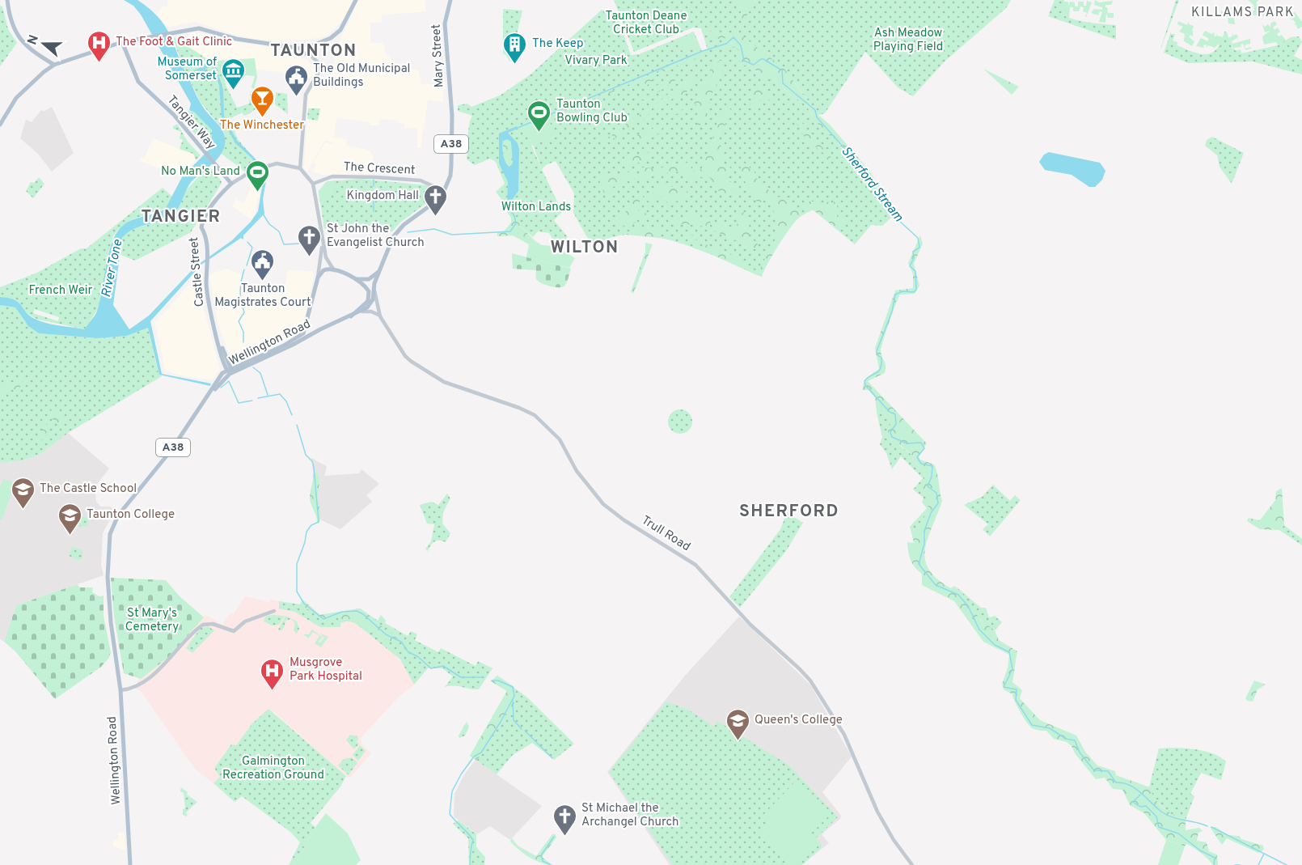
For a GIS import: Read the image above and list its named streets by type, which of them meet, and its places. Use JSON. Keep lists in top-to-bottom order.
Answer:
{
  "streets": {
    "main road": [
      "Mary Street",
      "Tangier Way",
      "A38",
      "Castle Street",
      "Wellington Road"
    ],
    "street": ["The Crescent", "Trull Road"]
  },
  "crossings": [
    ["Mary Street", "A38"],
    ["Mary Street", "The Crescent"],
    ["Tangier Way", "Castle Street"],
    ["A38", "The Crescent"],
    ["A38", "Wellington Road"],
    ["A38", "Trull Road"],
    ["Castle Street", "Wellington Road"]
  ],
  "districts": [
    "KILLAMS PARK",
    "TAUNTON",
    "TANGIER",
    "WILTON",
    "SHERFORD"
  ],
  "water": ["Sherford Stream", "River Tone"],
  "parks": [
    "Taunton Deane Cricket Club",
    "Ash Meadow Playing Field",
    "Vivary Park",
    "Wilton Lands",
    "French Weir",
    "St Mary's Cemetery",
    "Galmington Recreation Ground"
  ],
  "places": {
    "hospital": ["The Foot & Gait Clinic", "Musgrove Park Hospital"],
    "building": ["The Keep"],
    "museum": ["Museum of Somerset"],
    "public building": ["The Old Municipal Buildings", "Taunton Magistrates Court"],
    "bar": ["The Winchester"],
    "sports": ["Taunton Bowling Club", "No Man's Land"],
    "church": ["Kingdom Hall", "St John the Evangelist Church", "St Michael the Archangel Church"],
    "school or university": ["The Castle School", "Taunton College", "Queen's College"]
  },
  "north": "left"
}
